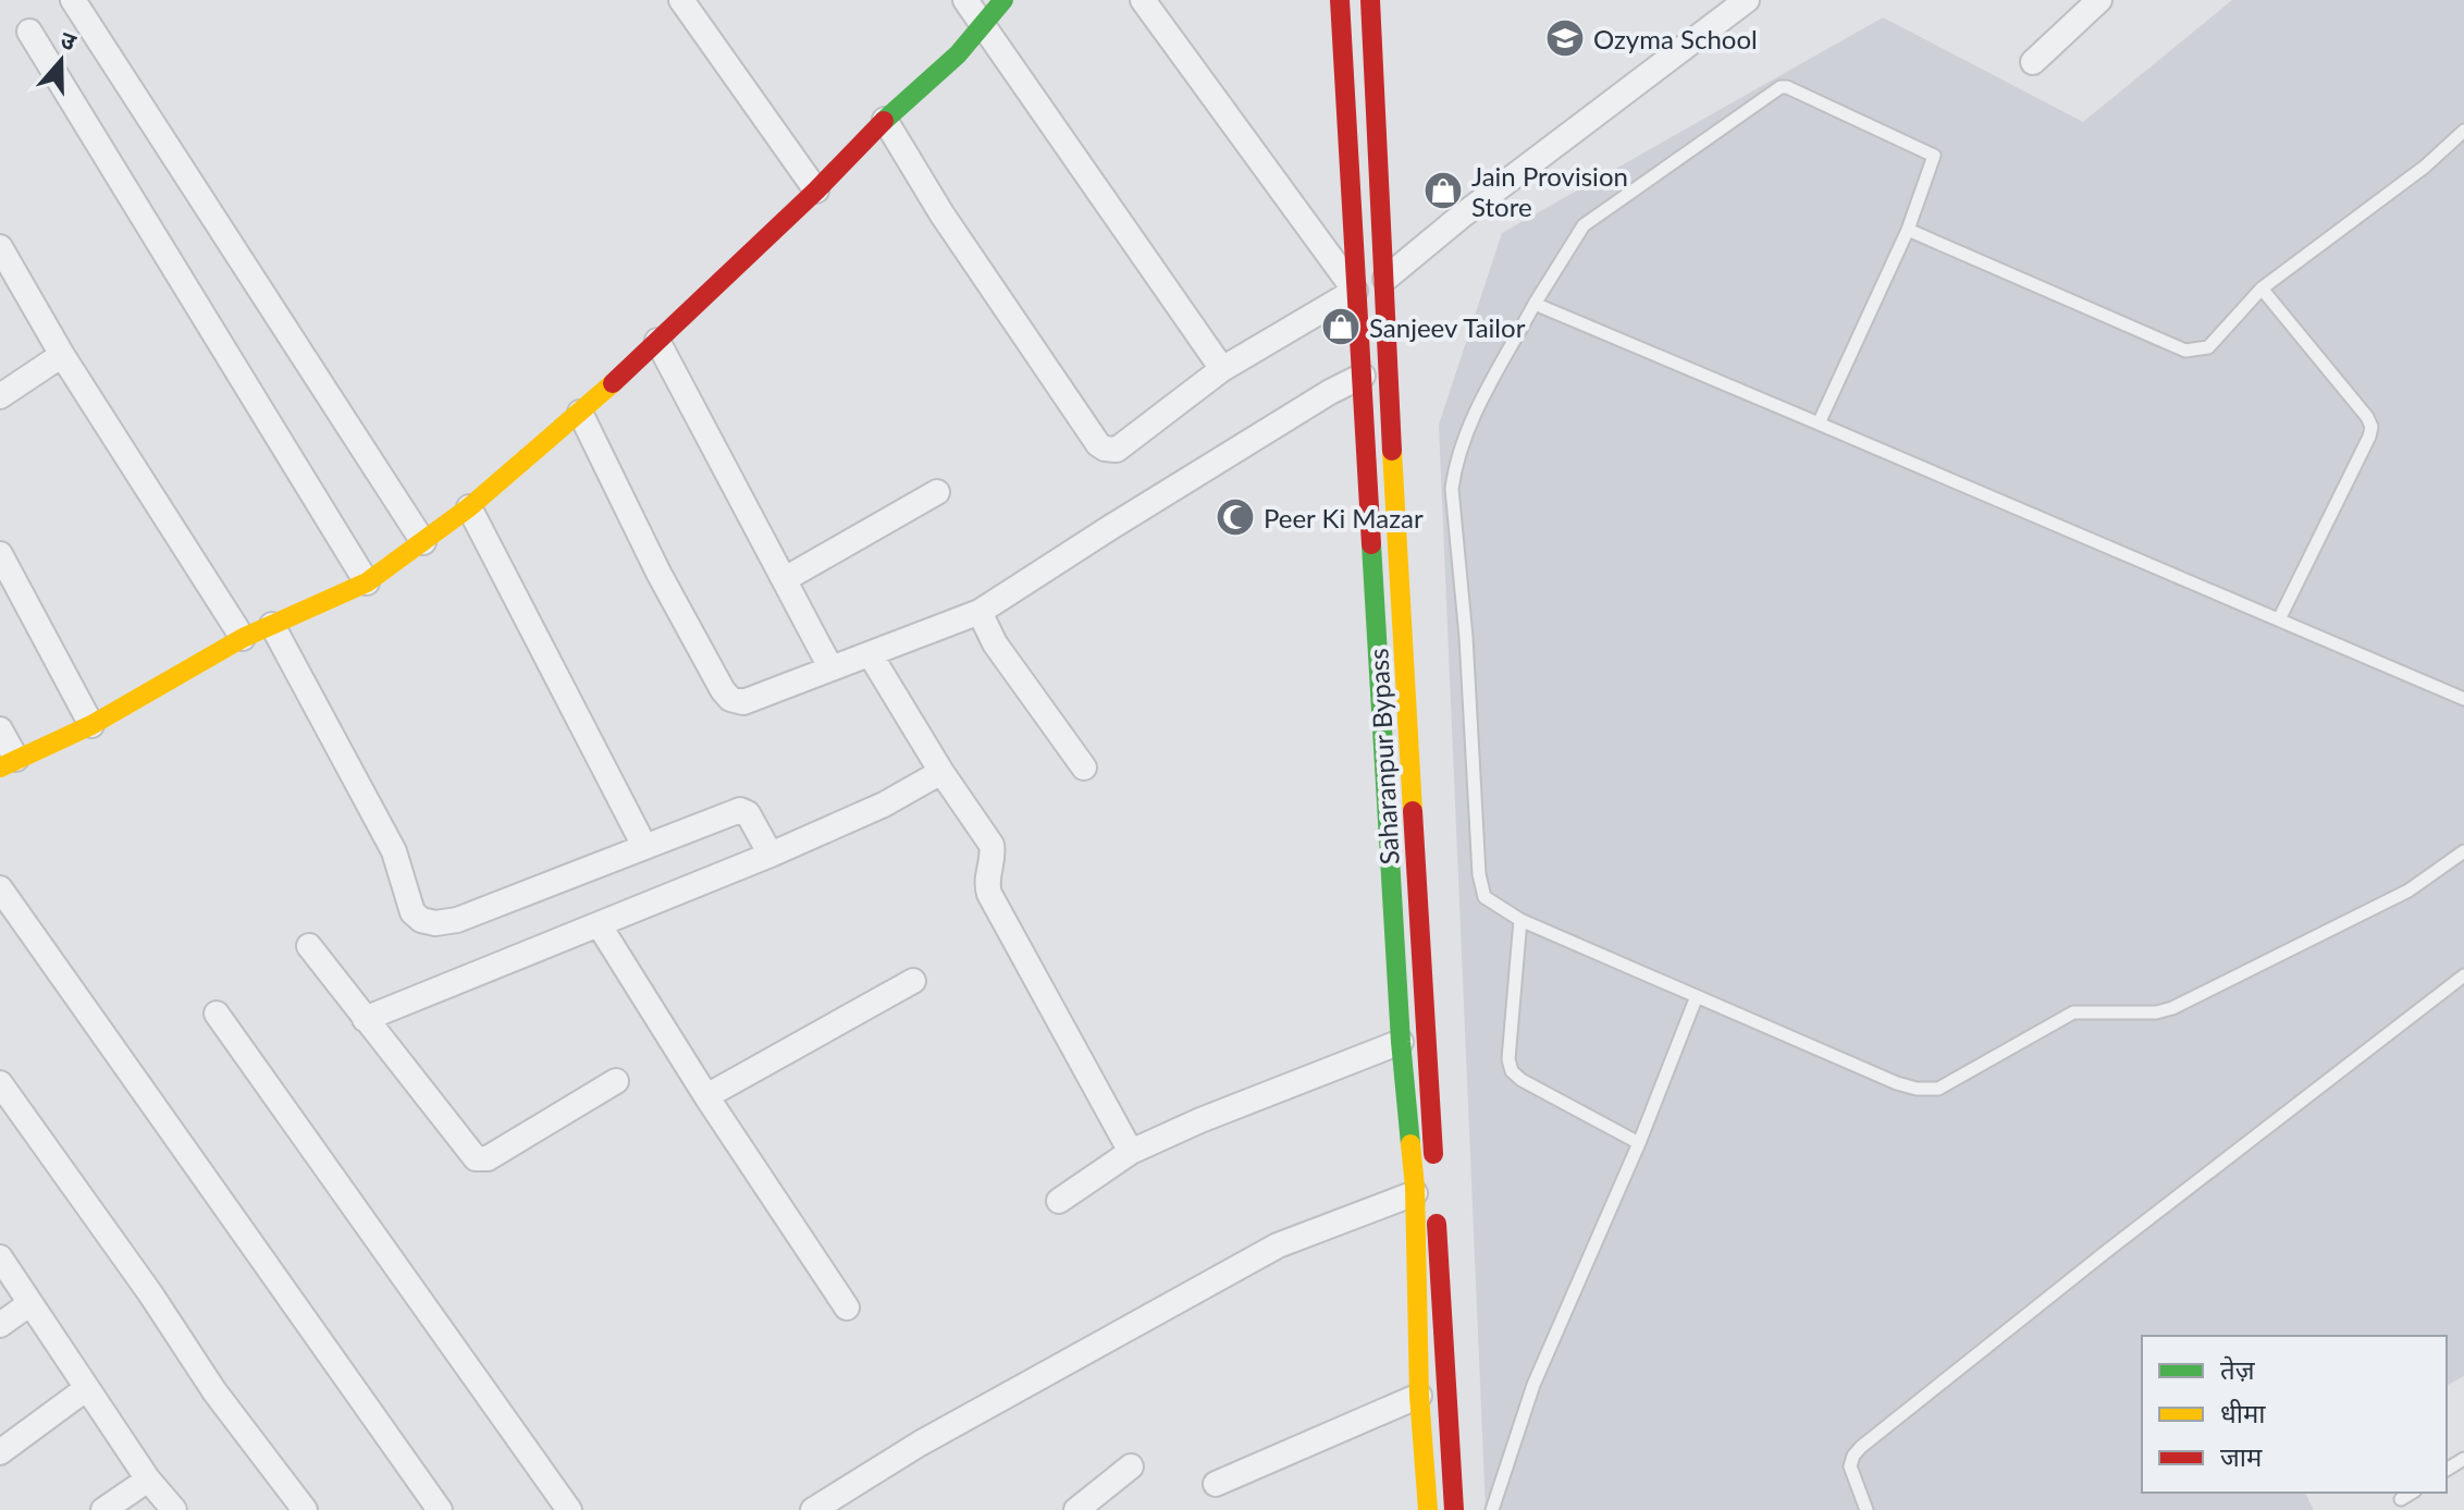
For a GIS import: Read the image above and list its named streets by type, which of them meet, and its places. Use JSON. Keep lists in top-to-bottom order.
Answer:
{
  "streets": {
    "main road": ["Saharanpur Bypass"]
  },
  "places": {
    "school or university": ["Ozyma School"],
    "shop": ["Jain Provision Store", "Sanjeev Tailor"],
    "mosque": ["Peer Ki Mazar"]
  },
  "legend": ["तेज़", "धीमा", "जाम"],
  "north": "top"
}
